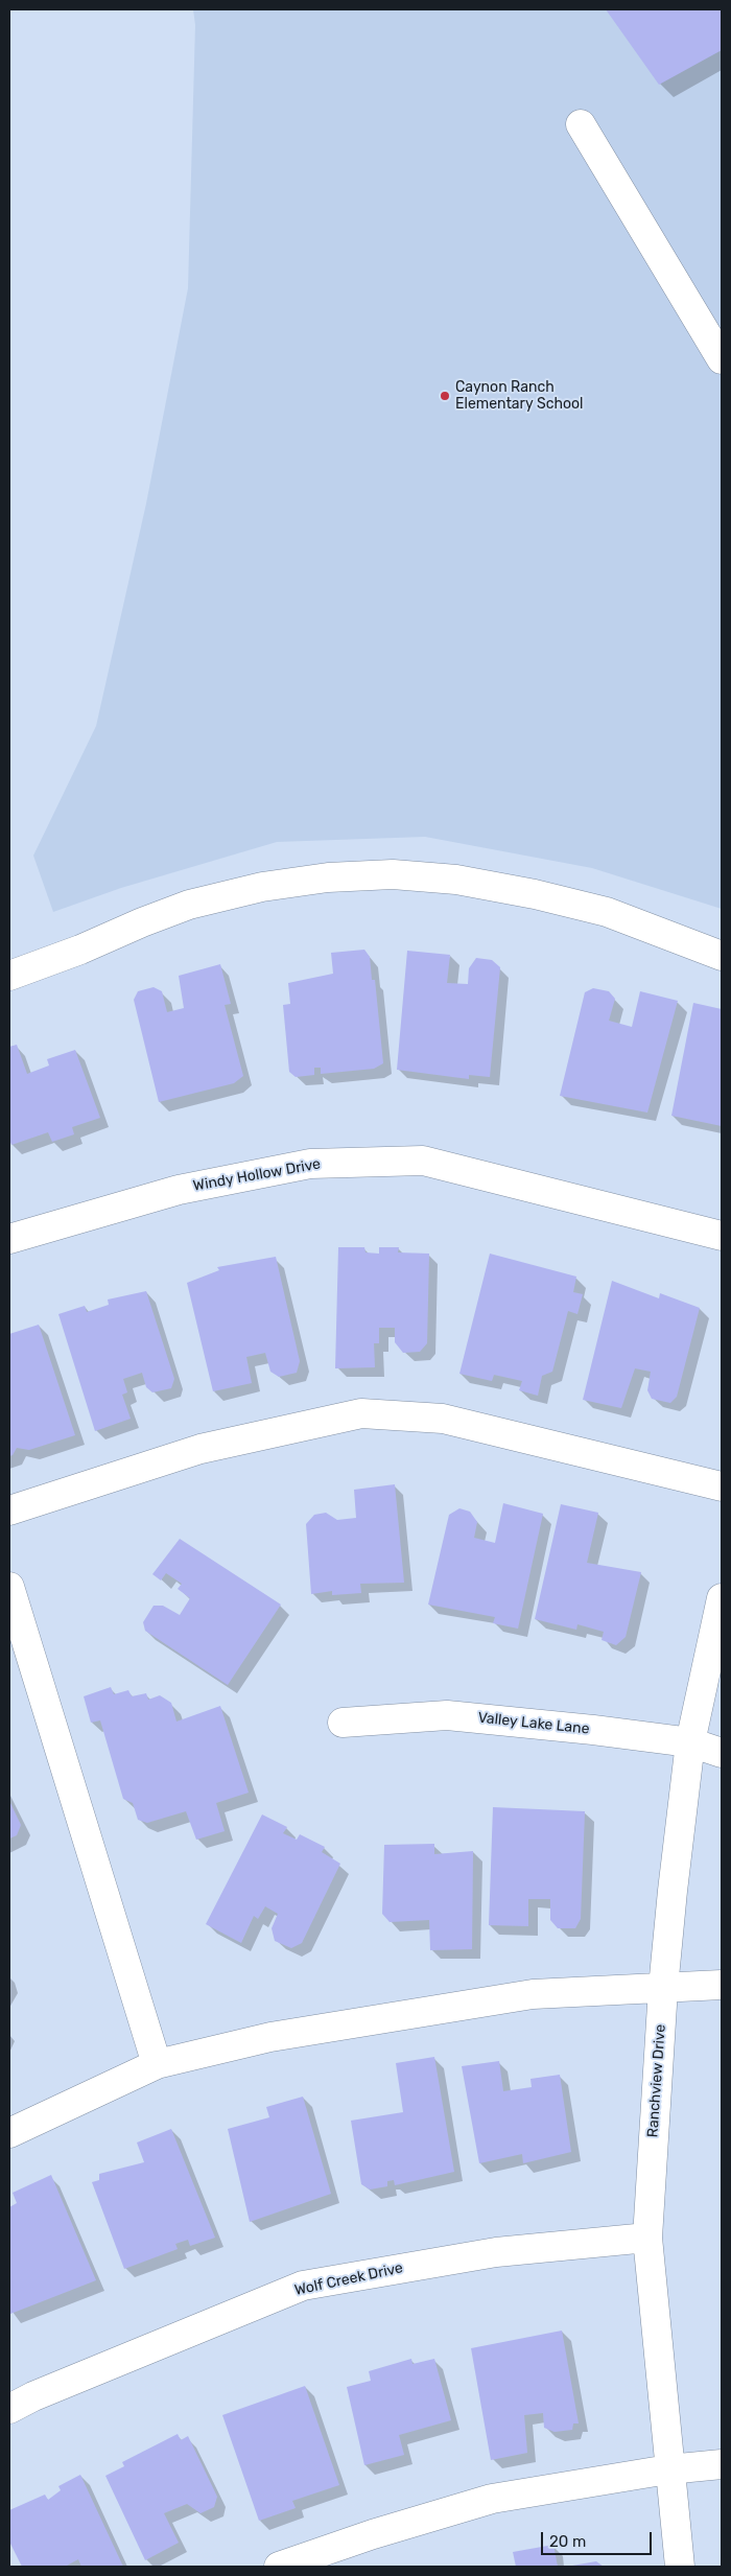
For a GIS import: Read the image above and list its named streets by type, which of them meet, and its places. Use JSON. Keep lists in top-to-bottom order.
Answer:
{
  "streets": {
    "street": [
      "Windy Hollow Drive",
      "Valley Lake Lane",
      "Ranchview Drive",
      "Wolf Creek Drive"
    ]
  },
  "crossings": [
    ["Valley Lake Lane", "Ranchview Drive"],
    ["Ranchview Drive", "Wolf Creek Drive"]
  ],
  "places": ["Caynon Ranch Elementary School"],
  "scale_bar": "20 m"
}
